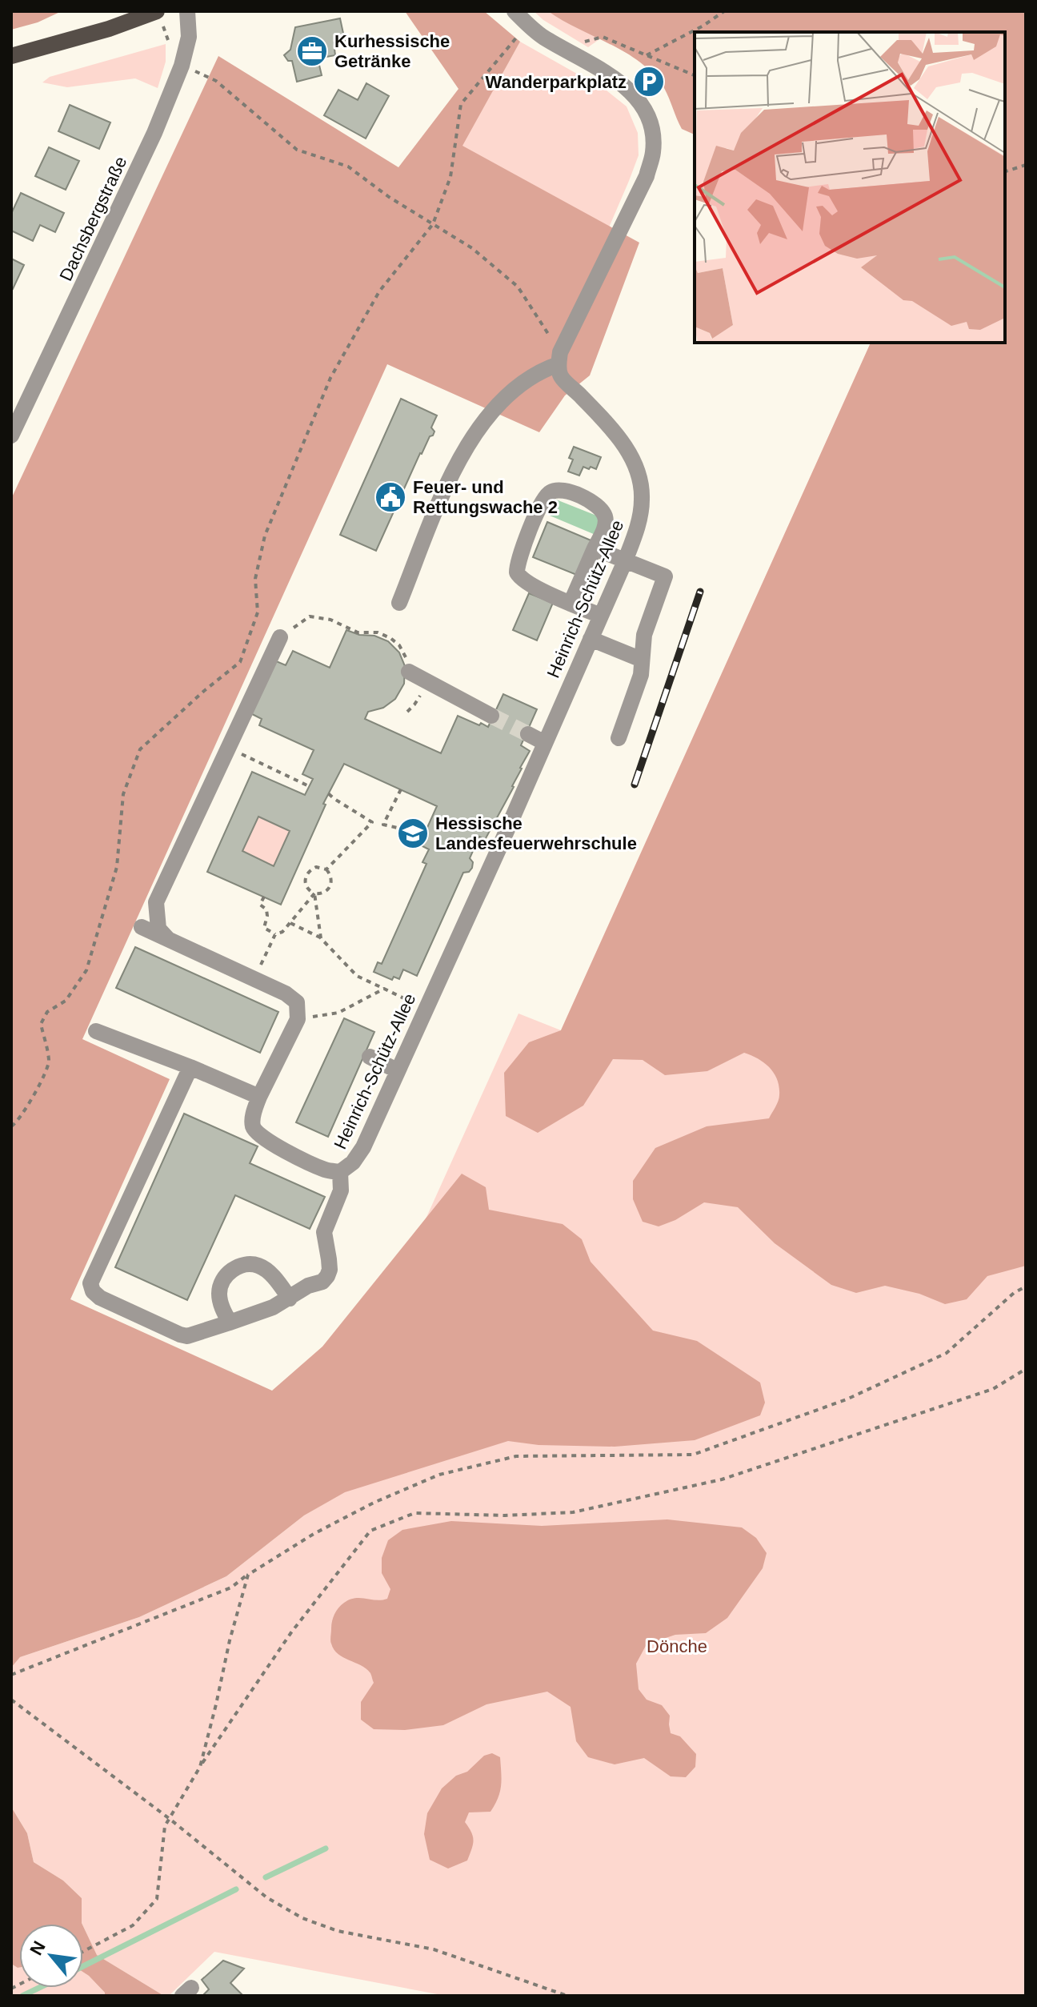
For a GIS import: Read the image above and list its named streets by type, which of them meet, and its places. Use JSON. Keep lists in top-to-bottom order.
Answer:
{
  "streets": {
    "street": ["Dachsbergstraße", "Heinrich-Schütz-Allee"]
  },
  "parks": ["Dönche"],
  "places": {
    "office": ["Kurhessische Getränke"],
    "parking": ["Wanderparkplatz"],
    "public building": ["Feuer- und Rettungswache 2"],
    "school or university": ["Hessische Landesfeuerwehrschule"]
  },
  "north": "top left"
}
